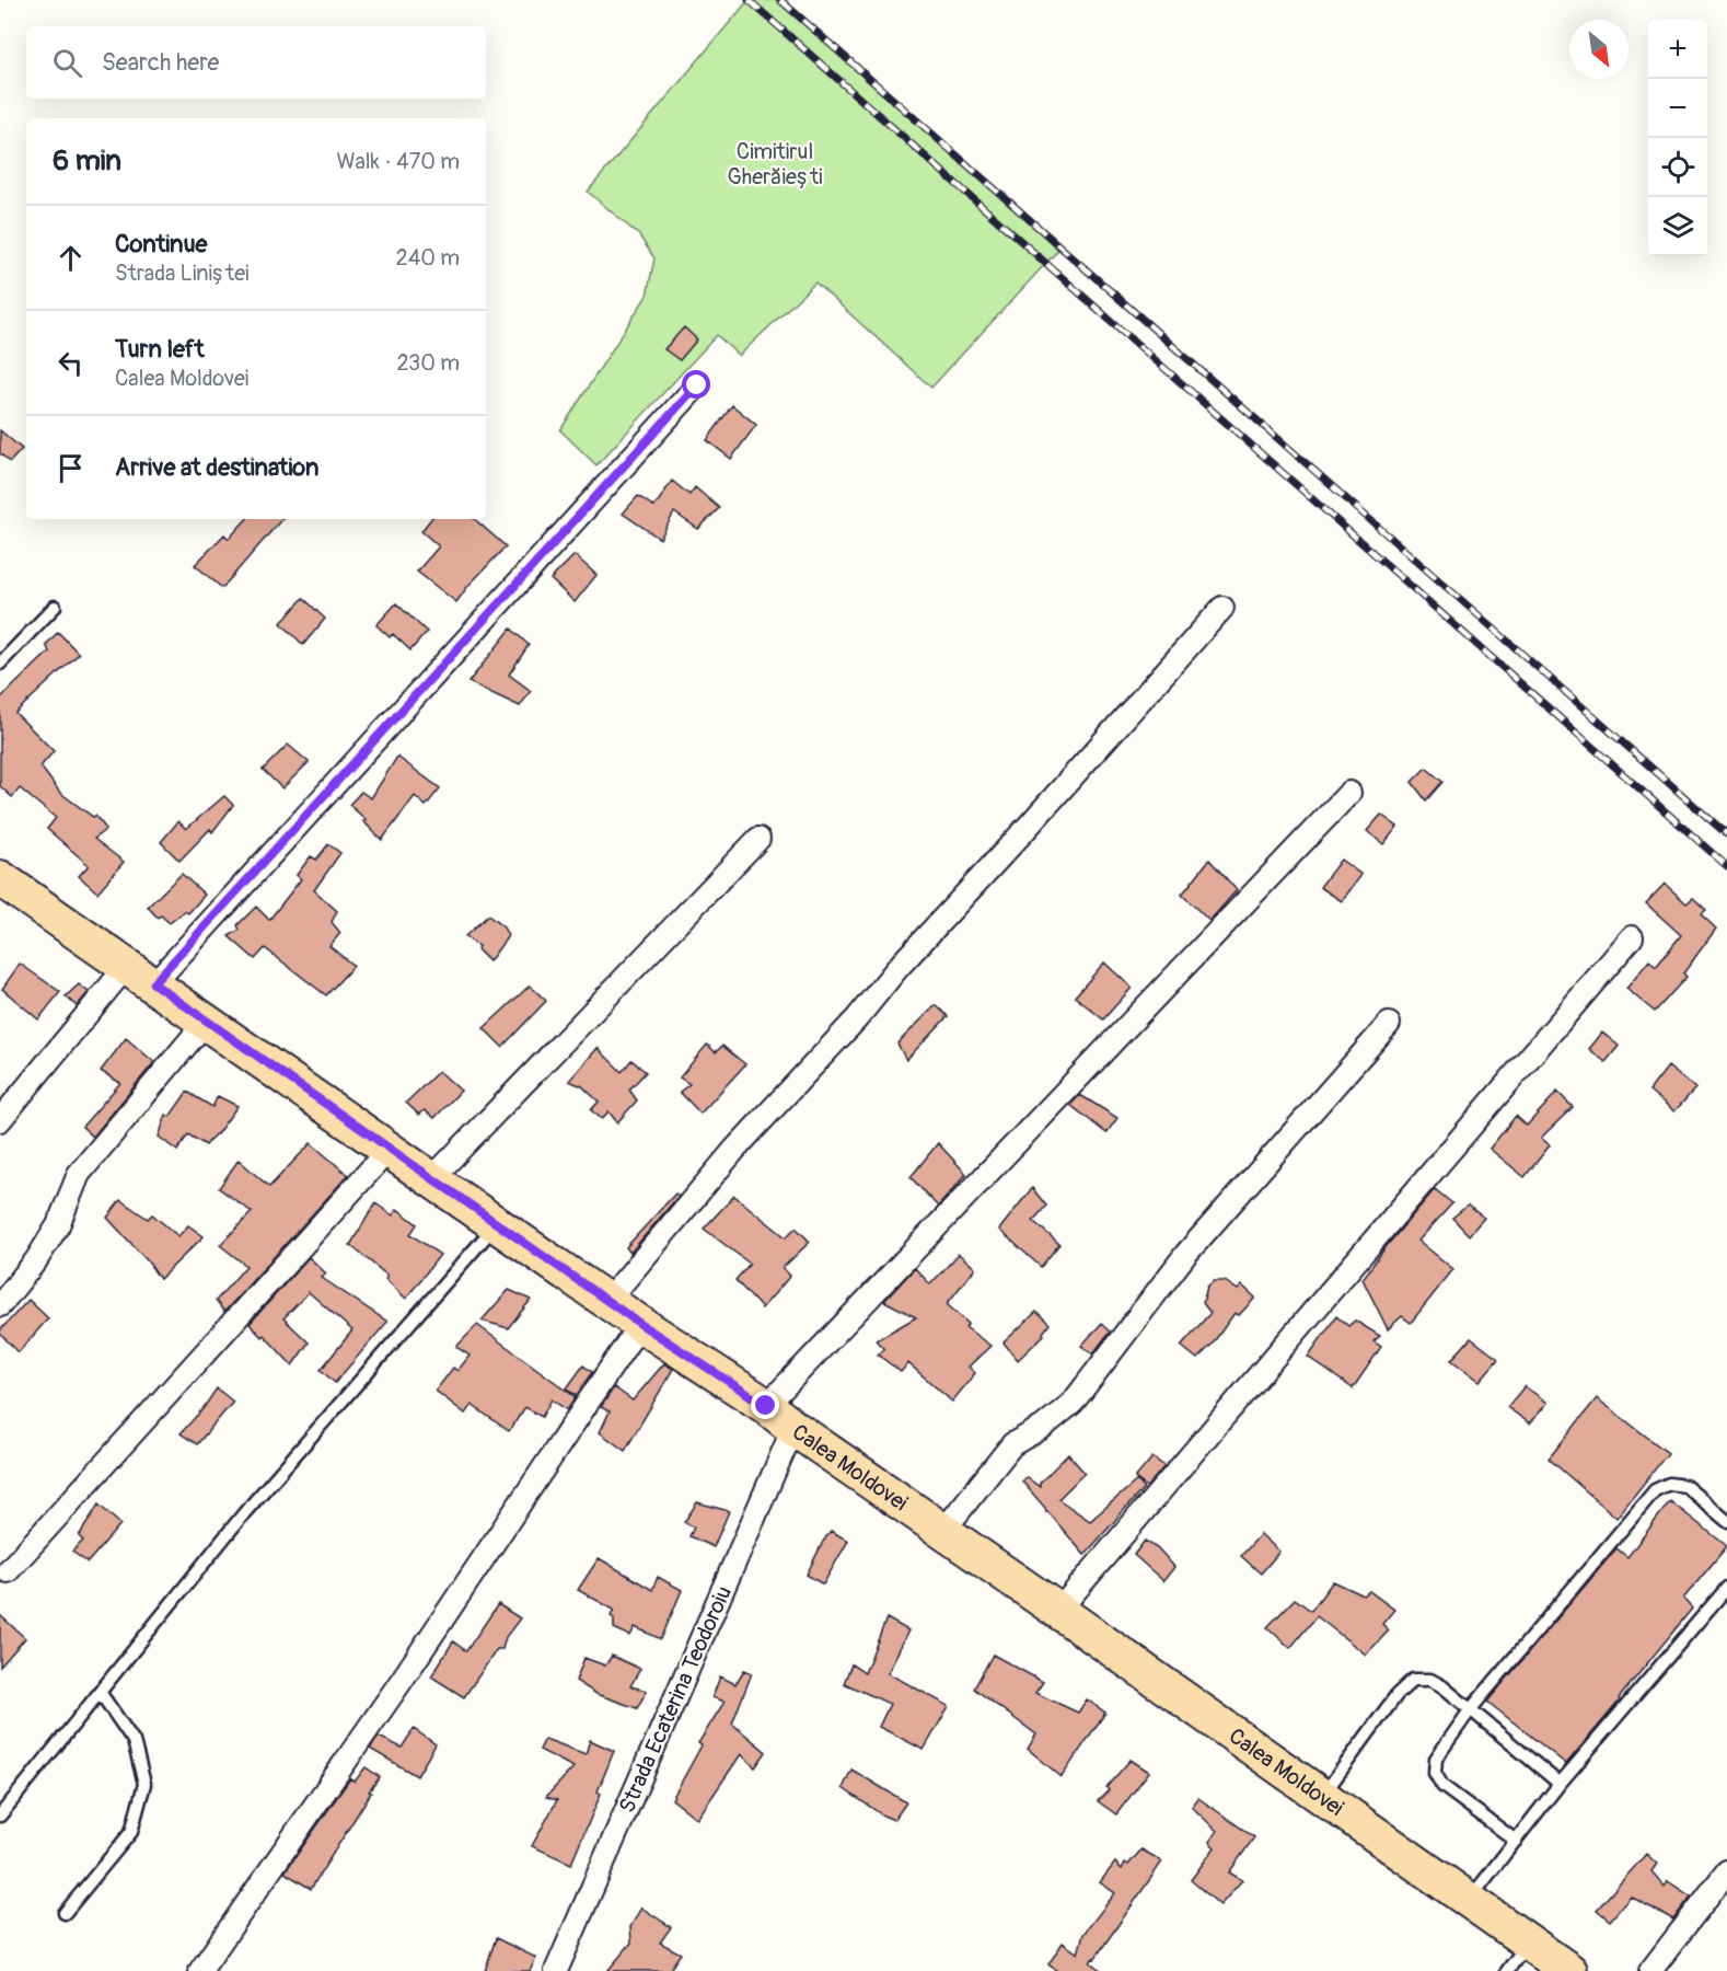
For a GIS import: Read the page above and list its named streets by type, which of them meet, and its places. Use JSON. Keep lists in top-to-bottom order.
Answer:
{
  "streets": {
    "main road": ["Calea Moldovei"],
    "street": ["Strada Ecaterina Teodoroiu"]
  },
  "crossings": [
    ["Calea Moldovei", "Strada Ecaterina Teodoroiu"]
  ],
  "parks": ["Cimitirul Gherăiești"],
  "north": "bottom right",
  "page": {
    "map_buttons": ["+", "−"],
    "search": "Search here",
    "heading": ["6 min", "Walk · 470 m"],
    "list": [
      ["Continue", "Strada Liniștei", "240 m"],
      ["Turn left", "Calea Moldovei", "230 m"],
      "Arrive at destination"
    ]
  }
}
